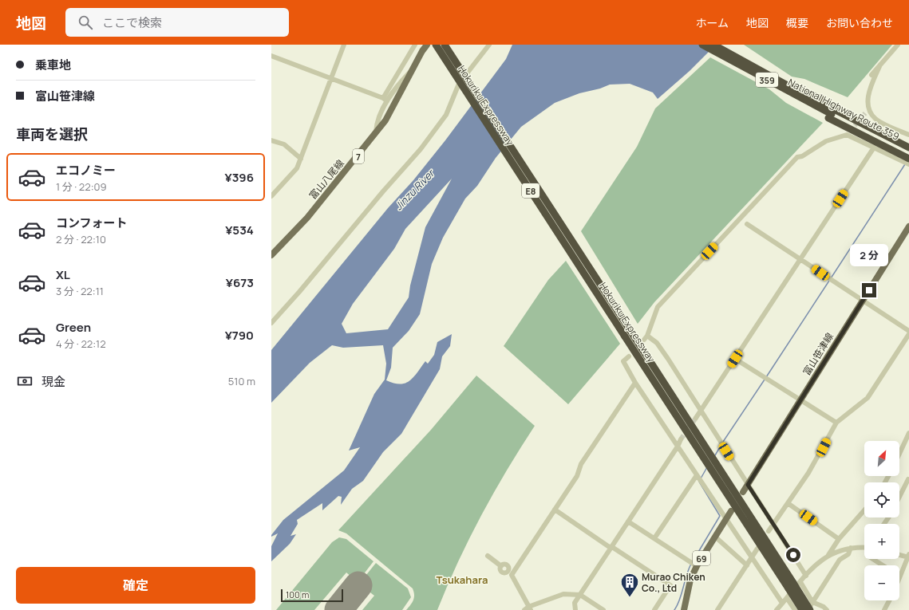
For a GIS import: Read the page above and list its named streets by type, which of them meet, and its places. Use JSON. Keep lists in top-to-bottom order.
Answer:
{
  "streets": {
    "highway": [
      "359",
      "Hokuriku Expressway",
      "National Highway Route 359",
      "E8"
    ],
    "main road": [
      "7",
      "富山八尾線",
      "富山笹津線",
      "69"
    ]
  },
  "districts": ["Tsukahara"],
  "water": ["Jinzu River"],
  "places": {
    "building": ["Murao Chiken Co., Ltd"]
  },
  "scale_bar": "100 m",
  "north": "top right",
  "page": {
    "header": "地図",
    "search": "ここで検索",
    "nav": [
      "ホーム",
      "地図",
      "概要",
      "お問い合わせ"
    ],
    "banner": ["乗車地", "富山笹津線"],
    "heading": "車両を選択",
    "list": [
      {
        "name": "エコノミー",
        "note": "1 分 · 22:09",
        "value": "¥396"
      },
      {
        "name": "コンフォート",
        "note": "2 分 · 22:10",
        "value": "¥534"
      },
      {
        "name": "XL",
        "note": "3 分 · 22:11",
        "value": "¥673"
      },
      {
        "name": "Green",
        "note": "4 分 · 22:12",
        "value": "¥790"
      }
    ],
    "bubble": "2 分",
    "pay": ["現金", "510 m"],
    "map_buttons": ["+", "−"],
    "buttons": "確定",
    "scale": "100 m"
  }
}
